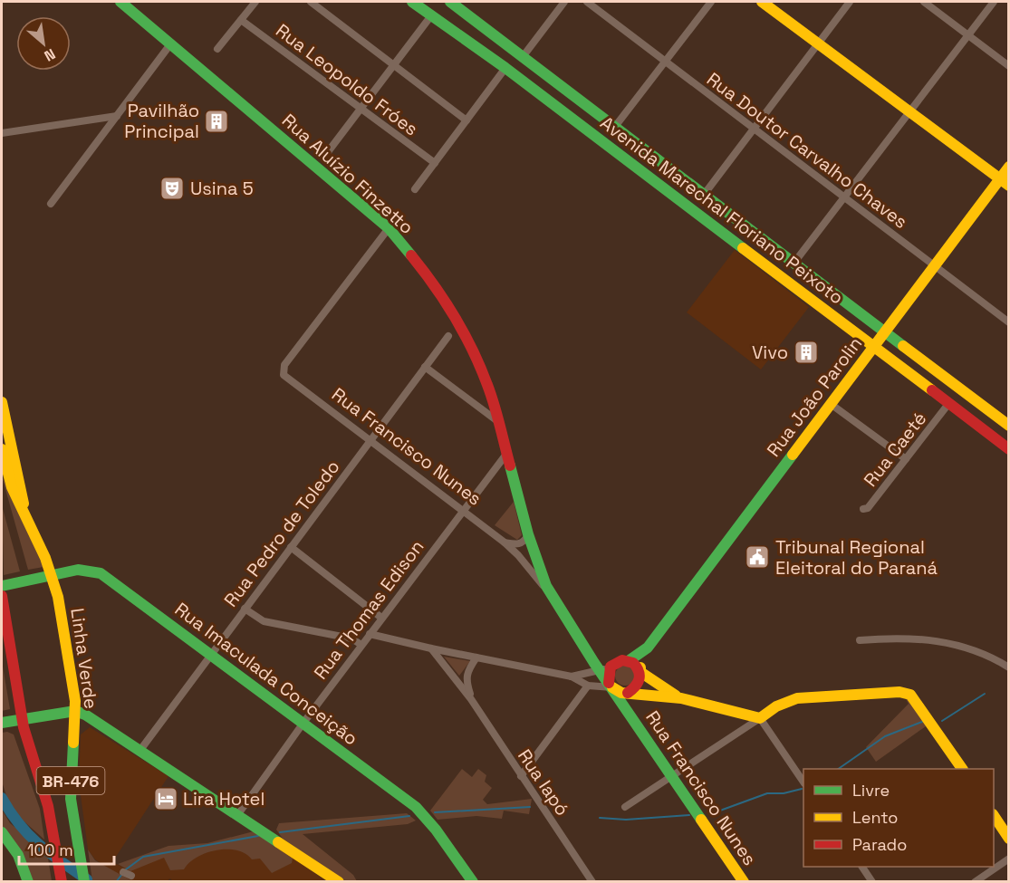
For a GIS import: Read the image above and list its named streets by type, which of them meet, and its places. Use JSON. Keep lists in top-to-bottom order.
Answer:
{
  "streets": {
    "main road": [
      "Rua Aluízio Finzetto",
      "Avenida Marechal Floriano Peixoto",
      "Rua João Parolin",
      "Rua Francisco Nunes",
      "Linha Verde",
      "Rua Imaculada Conceição",
      "BR-476"
    ],
    "street": [
      "Rua Leopoldo Fróes",
      "Rua Doutor Carvalho Chaves",
      "Rua Caeté",
      "Rua Pedro de Toledo",
      "Rua Thomas Edison",
      "Rua Iapó"
    ]
  },
  "crossings": [
    ["Rua Doutor Carvalho Chaves", "Rua João Parolin"],
    ["Rua Aluízio Finzetto", "Rua Francisco Nunes"],
    ["Rua Aluízio Finzetto", "Rua Thomas Edison"],
    ["Avenida Marechal Floriano Peixoto", "Rua João Parolin"],
    ["Avenida Marechal Floriano Peixoto", "Rua Caeté"],
    ["Rua João Parolin", "Rua Francisco Nunes"],
    ["Rua Francisco Nunes", "Rua Pedro de Toledo"],
    ["Rua Francisco Nunes", "Rua Thomas Edison"],
    ["Rua Pedro de Toledo", "Rua Imaculada Conceição"],
    ["Rua Thomas Edison", "Rua Imaculada Conceição"],
    ["Linha Verde", "Rua Imaculada Conceição"]
  ],
  "places": {
    "building": ["Pavilhão Principal", "Vivo"],
    "theatre": ["Usina 5"],
    "public building": ["Tribunal Regional Eleitoral do Paraná"],
    "hotel": ["Lira Hotel"]
  },
  "legend": ["Livre", "Lento", "Parado"],
  "scale_bar": "100 m",
  "north": "bottom right"
}
